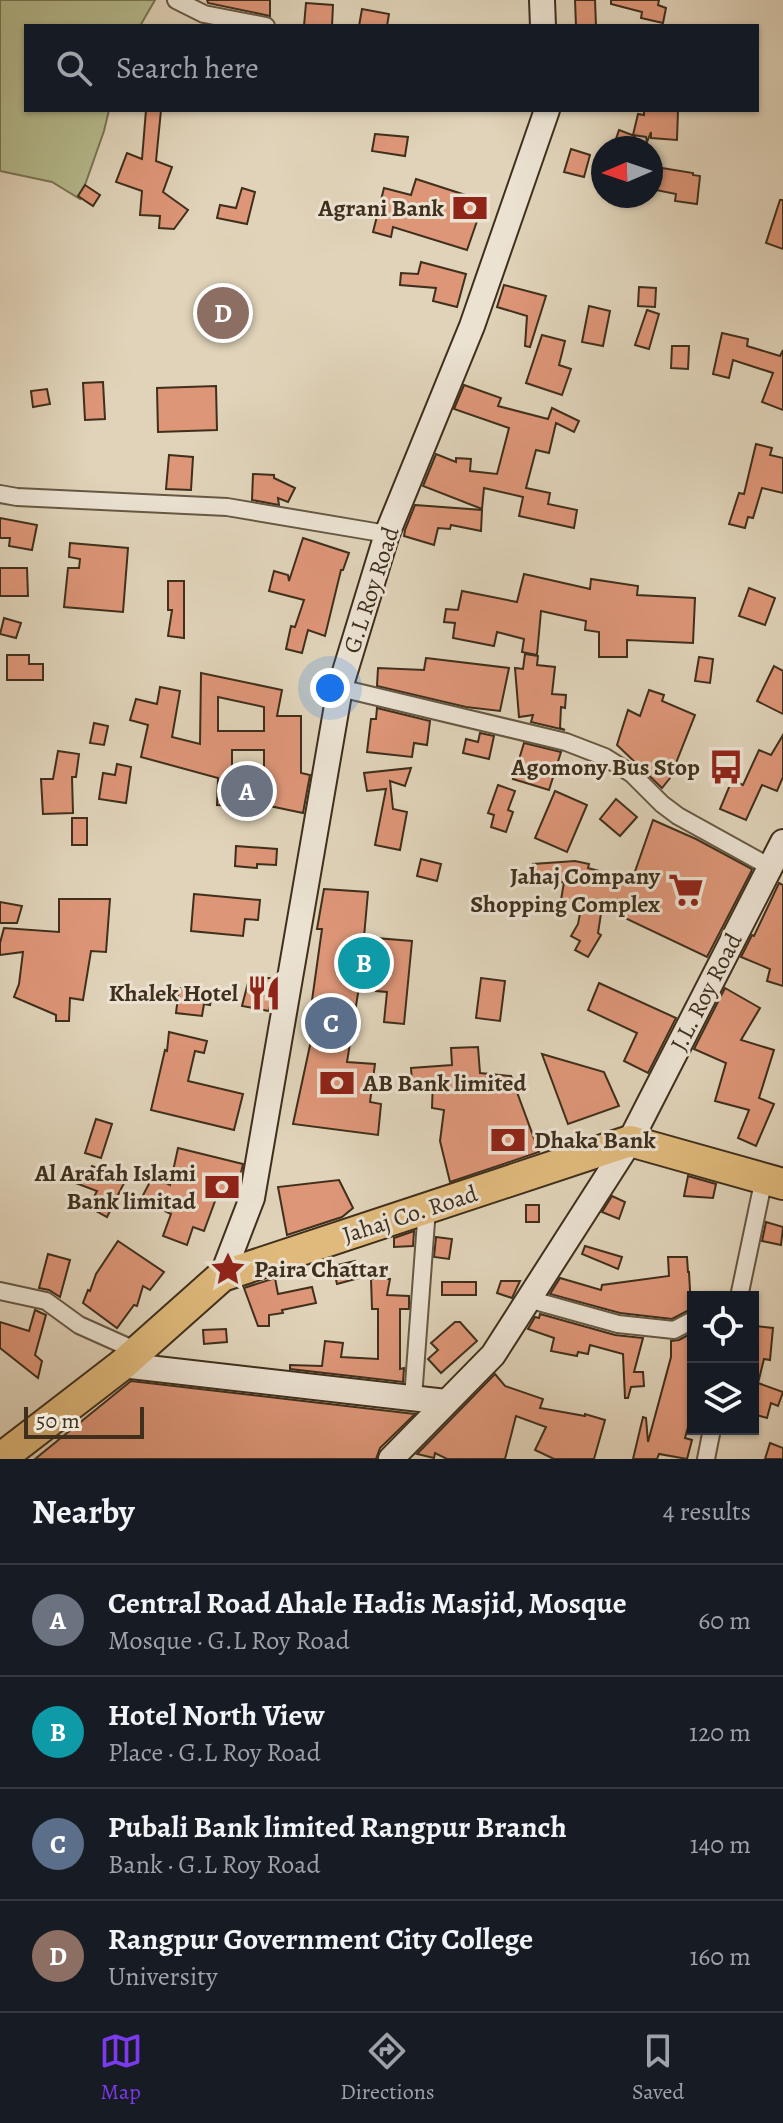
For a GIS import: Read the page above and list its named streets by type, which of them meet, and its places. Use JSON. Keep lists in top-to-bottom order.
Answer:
{
  "streets": {
    "highway": ["Jahaj Co. Road"],
    "main road": ["G.L Roy Road", "J.L. Roy Road"]
  },
  "crossings": [
    ["G.L Roy Road", "Jahaj Co. Road"],
    ["J.L. Roy Road", "Jahaj Co. Road"]
  ],
  "places": {
    "bank": [
      "Agrani Bank",
      "AB Bank limited",
      "Dhaka Bank",
      "Al Arafah Islami Bank limitad"
    ],
    "bus stop": ["Agomony Bus Stop"],
    "supermarket": ["Jahaj Company Shopping Complex"],
    "restaurant": ["Khalek Hotel"],
    "place": ["Paira Chattar"]
  },
  "scale_bar": "50 m",
  "north": "left",
  "page": {
    "search": "Search here",
    "pins": [
      "D",
      "A",
      "B",
      "C"
    ],
    "scale": "50 m",
    "heading": ["Nearby", "4 results"],
    "list": [
      {
        "mark": "A",
        "name": "Central Road Ahale Hadis Masjid, Mosque",
        "note": "Mosque · G.L Roy Road",
        "value": "60 m"
      },
      {
        "mark": "B",
        "name": "Hotel North View",
        "note": "Place · G.L Roy Road",
        "value": "120 m"
      },
      {
        "mark": "C",
        "name": "Pubali Bank limited Rangpur Branch",
        "note": "Bank · G.L Roy Road",
        "value": "140 m"
      },
      {
        "mark": "D",
        "name": "Rangpur Government City College",
        "note": "University",
        "value": "160 m"
      }
    ],
    "nav": ["Map", "Directions", "Saved"]
  }
}
